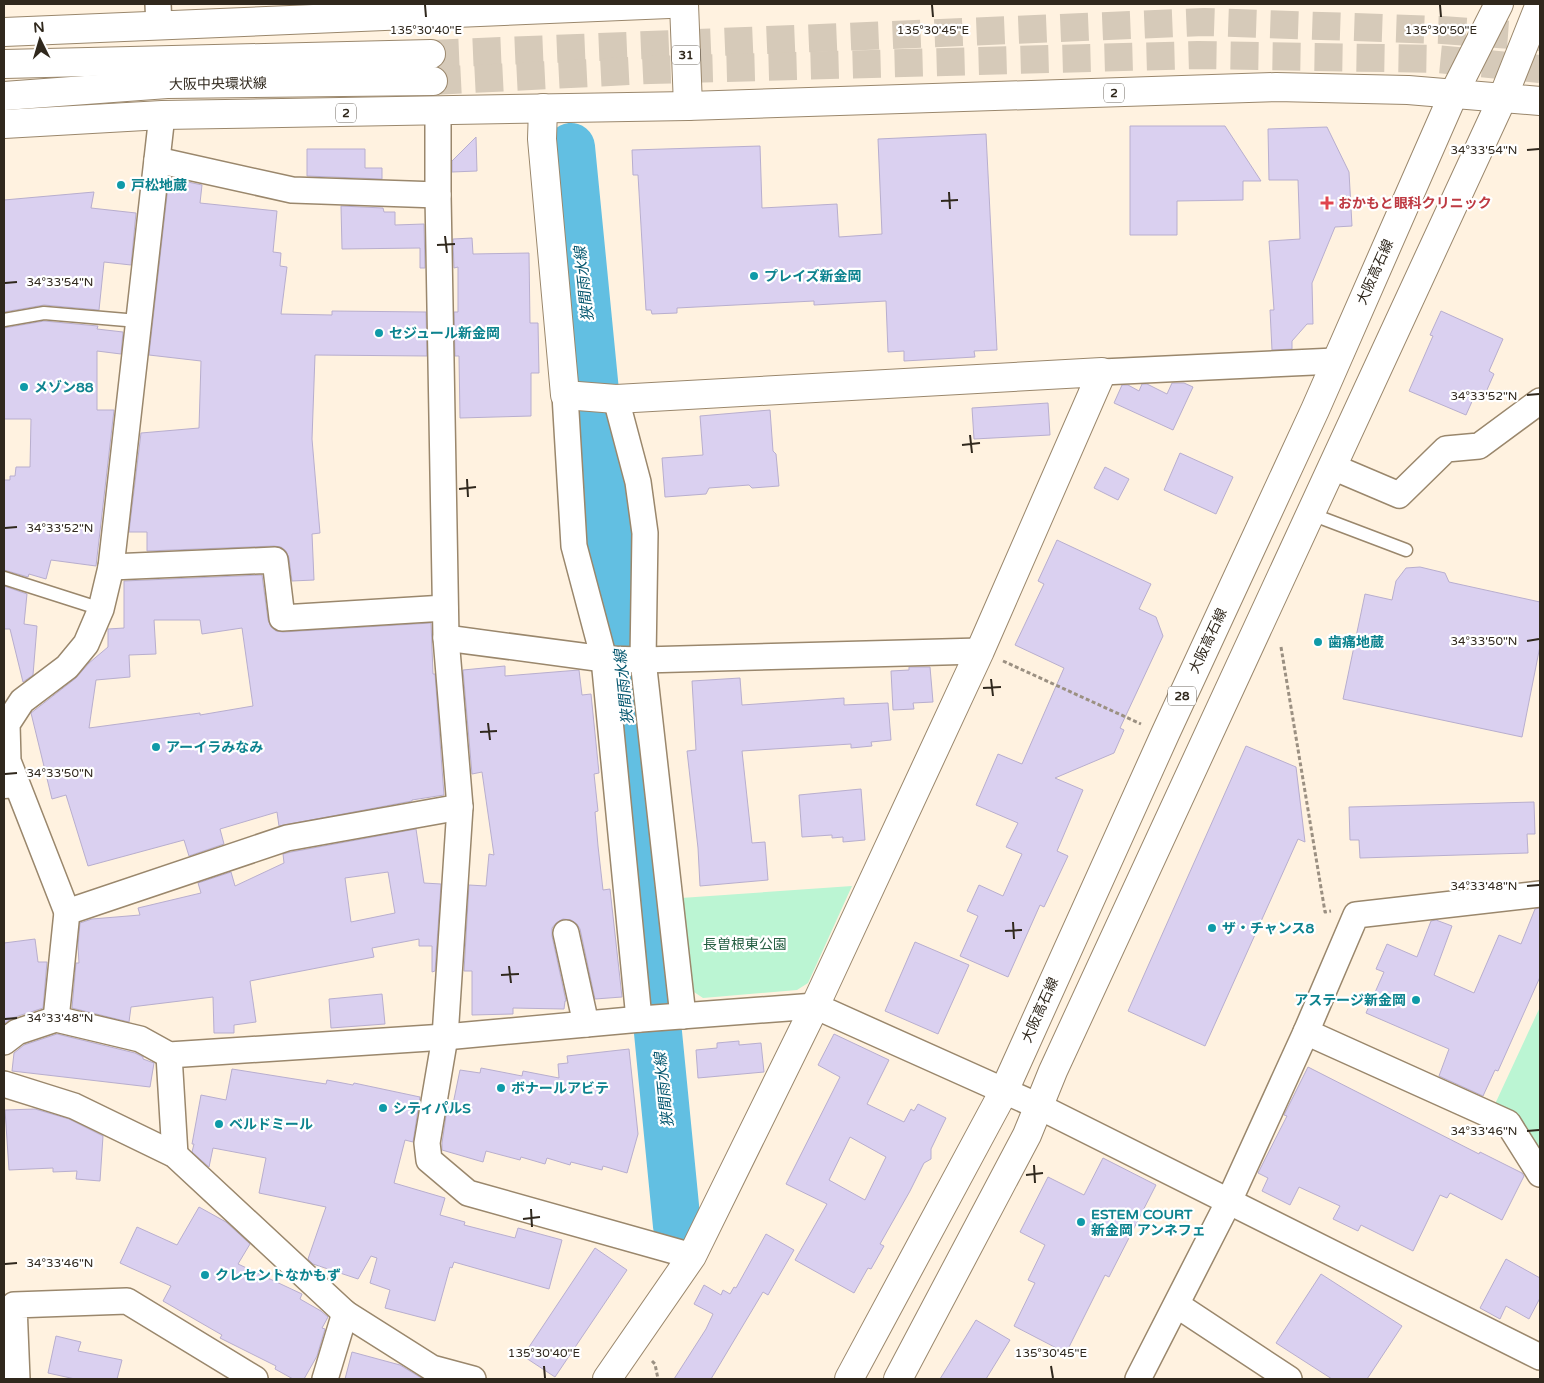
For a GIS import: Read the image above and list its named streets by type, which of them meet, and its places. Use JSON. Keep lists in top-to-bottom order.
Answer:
{
  "streets": {
    "main road": [
      "31",
      "大阪中央環状線",
      "2",
      "大阪高石線",
      "28"
    ]
  },
  "crossings": [
    ["31", "2"],
    ["2", "大阪高石線"]
  ],
  "water": ["狭間雨水線"],
  "parks": ["長曽根東公園"],
  "places": {
    "other": [
      "戸松地蔵",
      "プレイズ新金岡",
      "セジュール新金岡",
      "メゾン88",
      "歯痛地蔵",
      "アーイラみなみ",
      "ザ・チャンス8",
      "アステージ新金岡",
      "ボナールアビテ",
      "シティパルS",
      "ベルドミール",
      "ESTEM COURT 新金岡 アンネフェ",
      "クレセントなかもず"
    ],
    "health": ["おかもと眼科クリニック"]
  },
  "north": "top",
  "coordinates": [
    "135°30'40\"E",
    "135°30'45\"E",
    "135°30'50\"E",
    "34°33'54\"N",
    "34°33'52\"N",
    "34°33'50\"N",
    "34°33'48\"N",
    "34°33'46\"N"
  ]
}
